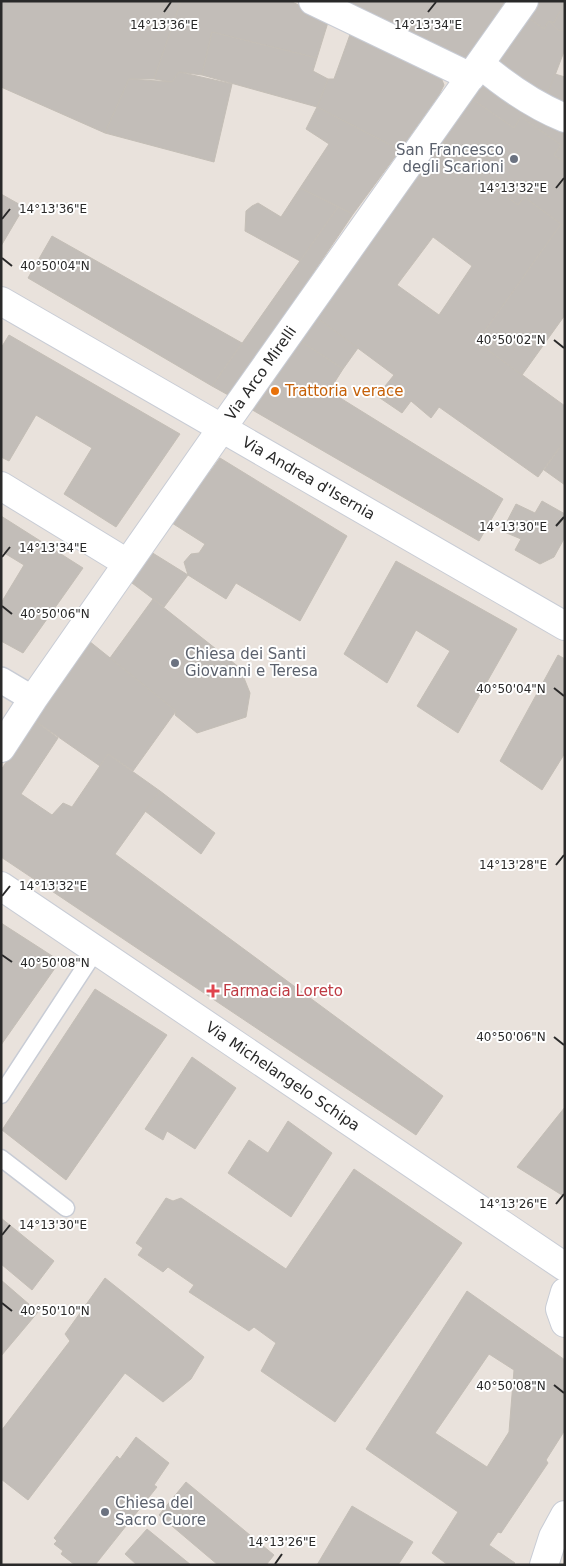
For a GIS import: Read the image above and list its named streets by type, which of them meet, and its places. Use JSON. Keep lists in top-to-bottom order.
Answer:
{
  "streets": {
    "street": ["Via Arco Mirelli", "Via Andrea d'Isernia", "Via Michelangelo Schipa"]
  },
  "crossings": [
    ["Via Arco Mirelli", "Via Andrea d'Isernia"]
  ],
  "places": {
    "other": [
      "San Francesco degli Scarioni",
      "Trattoria verace",
      "Chiesa dei Santi Giovanni e Teresa",
      "Chiesa del Sacro Cuore"
    ],
    "health": ["Farmacia Loreto"]
  },
  "coordinates": [
    "14°13'36\"E",
    "14°13'34\"E",
    "14°13'32\"E",
    "40°50'04\"N",
    "40°50'02\"N",
    "14°13'30\"E",
    "40°50'06\"N",
    "14°13'28\"E",
    "40°50'08\"N",
    "14°13'26\"E",
    "40°50'10\"N"
  ]
}
